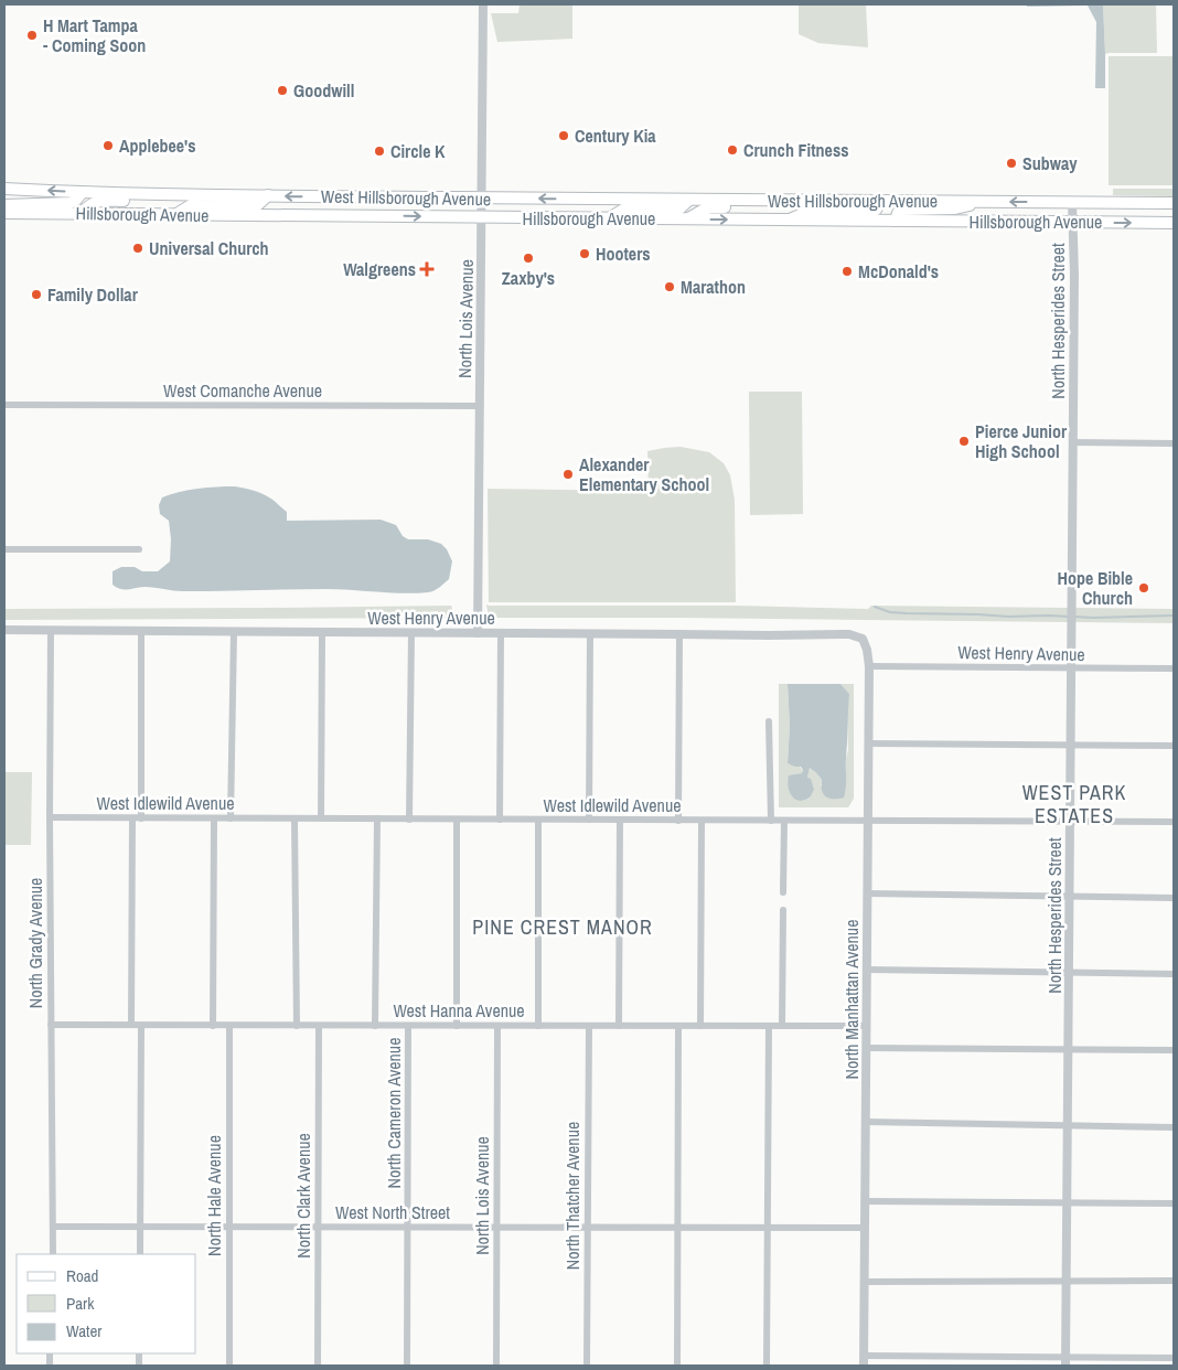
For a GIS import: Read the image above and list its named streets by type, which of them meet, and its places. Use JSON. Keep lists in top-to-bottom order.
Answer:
{
  "streets": {
    "main road": ["West Hillsborough Avenue", "Hillsborough Avenue"],
    "street": [
      "North Lois Avenue",
      "North Hesperides Street",
      "West Comanche Avenue",
      "West Henry Avenue",
      "West Idlewild Avenue",
      "North Grady Avenue",
      "North Manhattan Avenue",
      "West Hanna Avenue",
      "North Cameron Avenue",
      "North Hale Avenue",
      "North Clark Avenue",
      "North Thatcher Avenue",
      "West North Street"
    ]
  },
  "crossings": [
    ["West Hillsborough Avenue", "Hillsborough Avenue"],
    ["West Hillsborough Avenue", "North Lois Avenue"],
    ["West Hillsborough Avenue", "North Hesperides Street"],
    ["Hillsborough Avenue", "North Lois Avenue"],
    ["Hillsborough Avenue", "North Hesperides Street"],
    ["North Lois Avenue", "West Comanche Avenue"],
    ["North Lois Avenue", "West Henry Avenue"],
    ["North Lois Avenue", "West Hanna Avenue"],
    ["North Lois Avenue", "West North Street"],
    ["North Hesperides Street", "West Henry Avenue"],
    ["North Hesperides Street", "West Idlewild Avenue"],
    ["West Henry Avenue", "North Grady Avenue"],
    ["West Henry Avenue", "North Manhattan Avenue"],
    ["West Idlewild Avenue", "North Grady Avenue"],
    ["West Idlewild Avenue", "North Manhattan Avenue"],
    ["West Idlewild Avenue", "North Cameron Avenue"],
    ["North Grady Avenue", "West Hanna Avenue"],
    ["North Grady Avenue", "West North Street"],
    ["North Manhattan Avenue", "West Hanna Avenue"],
    ["North Manhattan Avenue", "West North Street"],
    ["West Hanna Avenue", "North Cameron Avenue"],
    ["West Hanna Avenue", "North Hale Avenue"],
    ["West Hanna Avenue", "North Clark Avenue"],
    ["West Hanna Avenue", "North Thatcher Avenue"],
    ["North Cameron Avenue", "West North Street"],
    ["North Hale Avenue", "West North Street"],
    ["North Clark Avenue", "West North Street"],
    ["North Thatcher Avenue", "West North Street"]
  ],
  "one_way": ["West Hillsborough Avenue"],
  "districts": ["WEST PARK ESTATES", "PINE CREST MANOR"],
  "places": {
    "other": [
      "H Mart Tampa - Coming Soon",
      "Goodwill",
      "Century Kia",
      "Applebee's",
      "Crunch Fitness",
      "Circle K",
      "Subway",
      "Universal Church",
      "Hooters",
      "Zaxby's",
      "McDonald's",
      "Marathon",
      "Family Dollar",
      "Pierce Junior High School",
      "Alexander Elementary School",
      "Hope Bible Church"
    ],
    "health": ["Walgreens"]
  },
  "legend": ["Road", "Park", "Water"]
}
